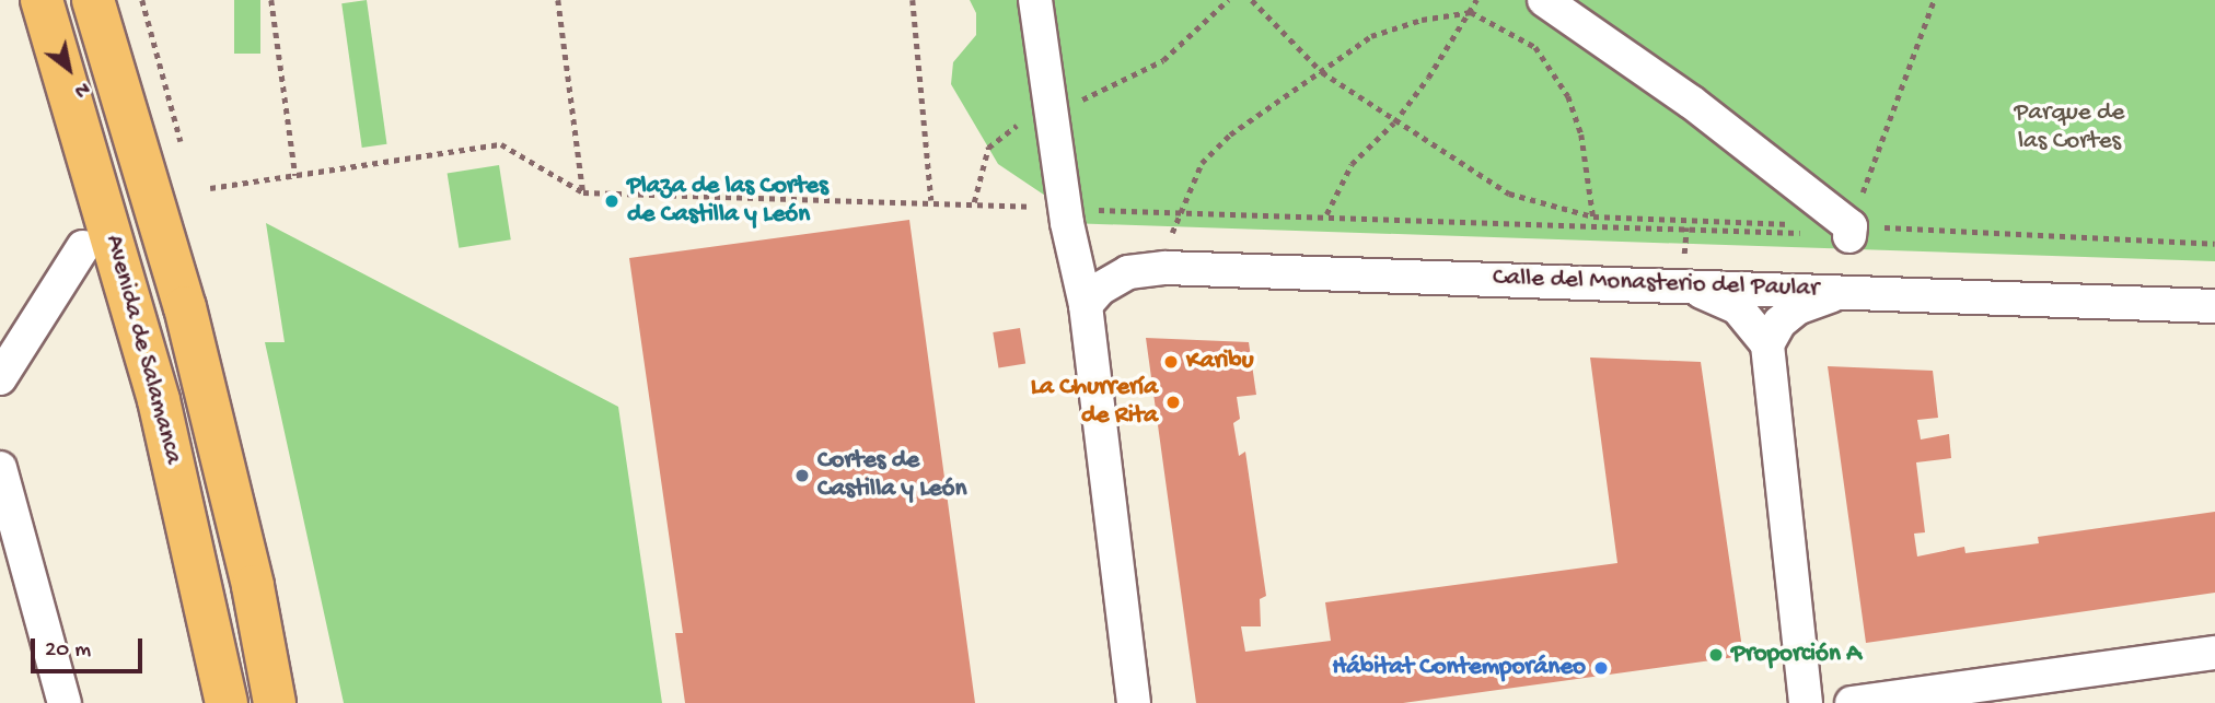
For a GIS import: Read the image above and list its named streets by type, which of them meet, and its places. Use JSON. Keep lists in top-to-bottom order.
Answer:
{
  "streets": {
    "highway": ["Avenida de Salamanca"],
    "street": ["Calle del Monasterio del Paular"]
  },
  "parks": ["Parque de las Cortes"],
  "places": [
    "Plaza de las Cortes de Castilla y León",
    "Karibu",
    "La Churrería de Rita",
    "Cortes de Castilla y León",
    "Proporción A",
    "Hábitat Contemporáneo"
  ],
  "scale_bar": "20 m",
  "north": "bottom right"
}
